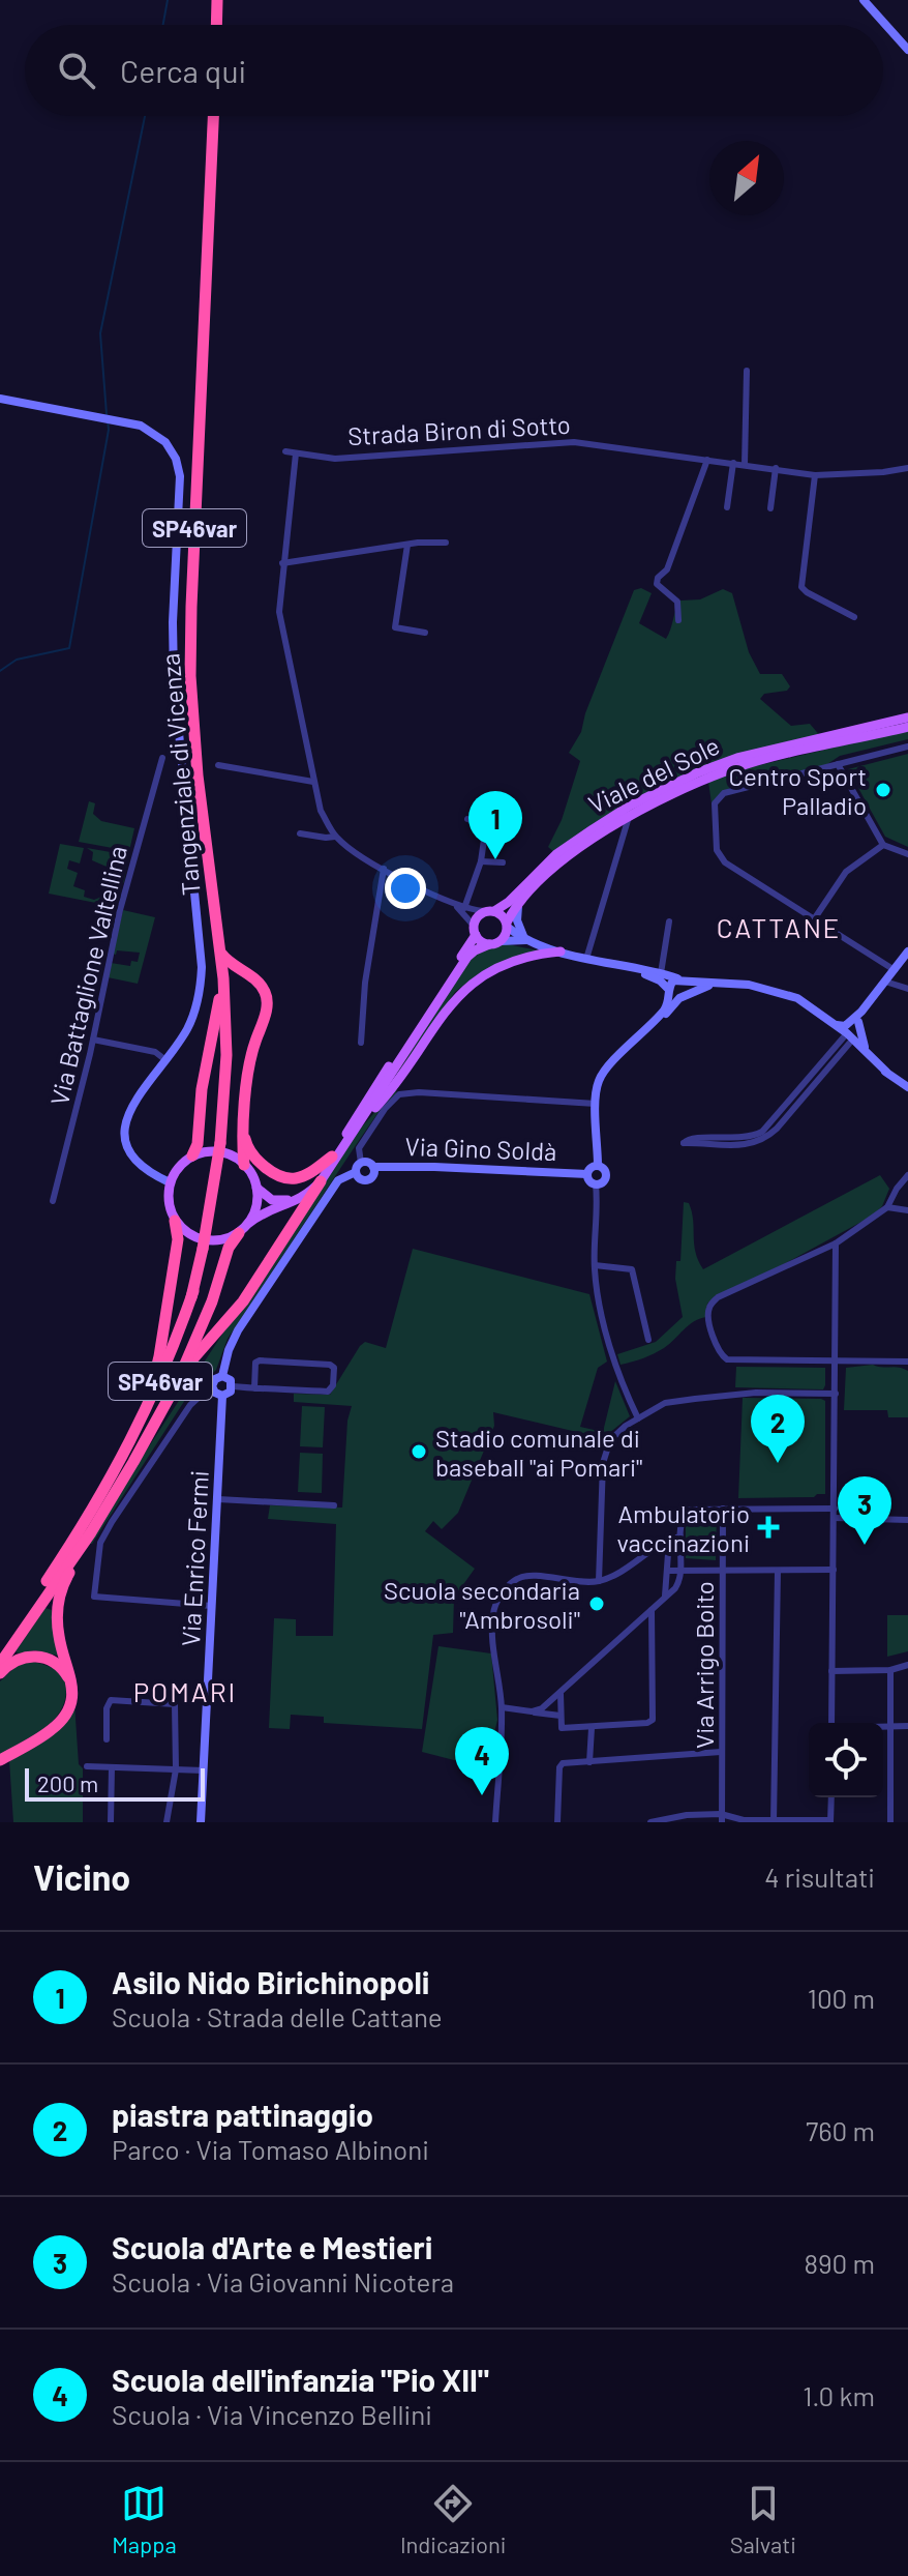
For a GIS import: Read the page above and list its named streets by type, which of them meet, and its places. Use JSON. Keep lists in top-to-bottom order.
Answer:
{
  "streets": {
    "highway": ["SP46var", "Tangenziale di Vicenza"],
    "main road": ["Viale del Sole"],
    "street": [
      "Strada Biron di Sotto",
      "Via Battaglione Valtellina",
      "Via Gino Soldà",
      "Via Enrico Fermi",
      "Via Arrigo Boito"
    ]
  },
  "districts": ["CATTANE", "POMARI"],
  "places": {
    "other": ["Centro Sport Palladio", "Stadio comunale di baseball \"ai Pomari\"", "Scuola secondaria \"Ambrosoli\""],
    "health": ["Ambulatorio vaccinazioni"]
  },
  "scale_bar": "200 m",
  "north": "top right",
  "page": {
    "search": "Cerca qui",
    "pins": [
      "1",
      "2",
      "3",
      "4"
    ],
    "scale": "200 m",
    "heading": ["Vicino", "4 risultati"],
    "list": [
      {
        "mark": "1",
        "name": "Asilo Nido Birichinopoli",
        "note": "Scuola · Strada delle Cattane",
        "value": "100 m"
      },
      {
        "mark": "2",
        "name": "piastra pattinaggio",
        "note": "Parco · Via Tomaso Albinoni",
        "value": "760 m"
      },
      {
        "mark": "3",
        "name": "Scuola d'Arte e Mestieri",
        "note": "Scuola · Via Giovanni Nicotera",
        "value": "890 m"
      },
      {
        "mark": "4",
        "name": "Scuola dell'infanzia \"Pio XII\"",
        "note": "Scuola · Via Vincenzo Bellini",
        "value": "1.0 km"
      }
    ],
    "nav": ["Mappa", "Indicazioni", "Salvati"]
  }
}
